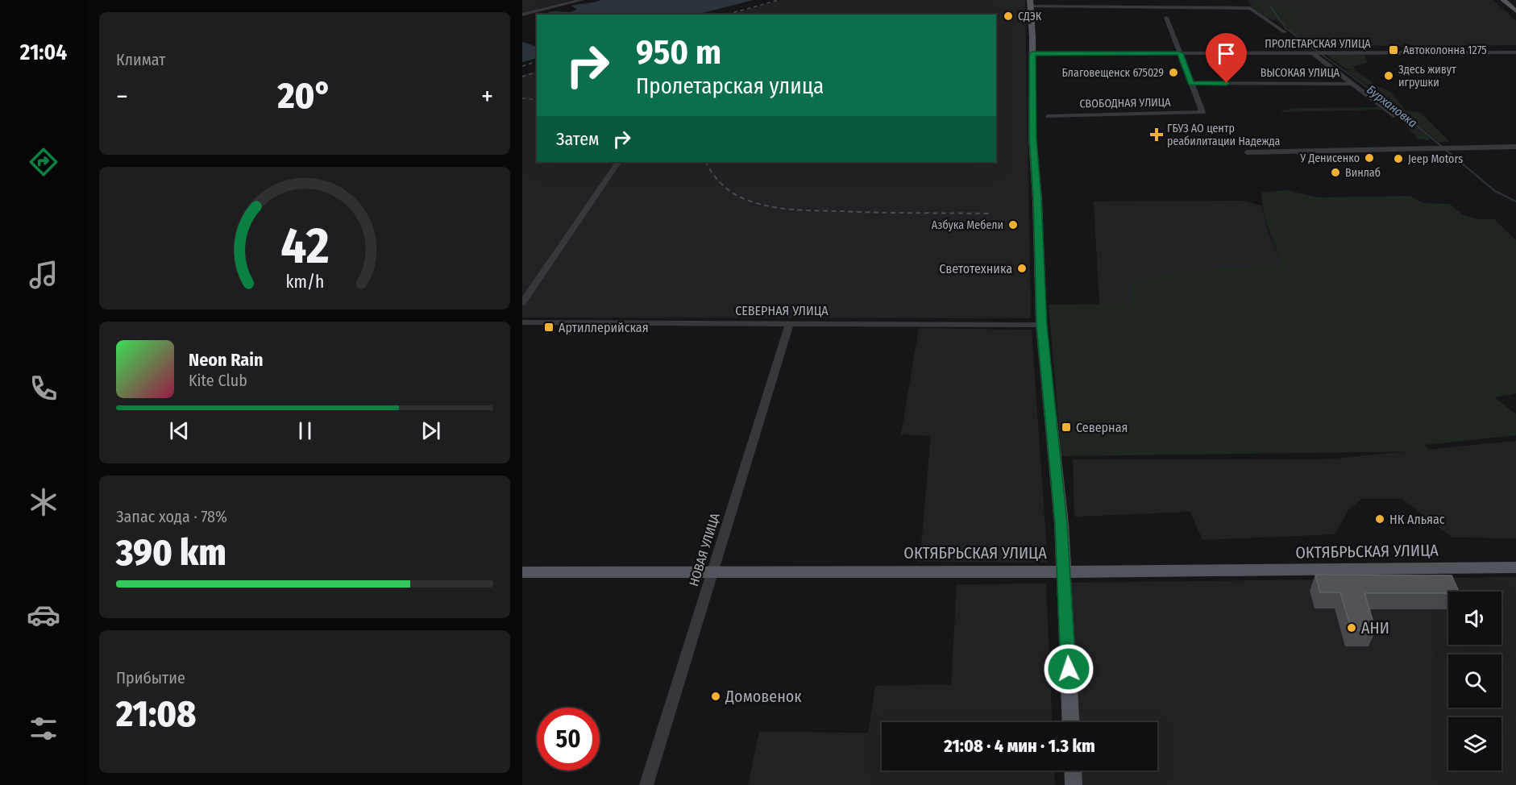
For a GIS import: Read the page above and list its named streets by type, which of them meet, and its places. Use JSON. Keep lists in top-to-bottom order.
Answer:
{
  "streets": {
    "main road": ["ОКТЯБРЬСКАЯ УЛИЦА"],
    "street": [
      "ПРОЛЕТАРСКАЯ УЛИЦА",
      "ВЫСОКАЯ УЛИЦА",
      "СВОБОДНАЯ УЛИЦА",
      "СЕВЕРНАЯ УЛИЦА",
      "НОВАЯ УЛИЦА"
    ]
  },
  "crossings": [
    ["ВЫСОКАЯ УЛИЦА", "СВОБОДНАЯ УЛИЦА"],
    ["СЕВЕРНАЯ УЛИЦА", "НОВАЯ УЛИЦА"],
    ["НОВАЯ УЛИЦА", "ОКТЯБРЬСКАЯ УЛИЦА"]
  ],
  "water": ["Бурхановка"],
  "places": {
    "other": [
      "СДЭК",
      "Благовещенск 675029",
      "Здесь живут игрушки",
      "У Денисенко",
      "Jeep Motors",
      "Винлаб",
      "Азбука Мебели",
      "Светотехника",
      "НК Альяас",
      "АНИ",
      "Домовенок"
    ],
    "transit": ["Автоколонна 1275", "Артиллерийская", "Северная"],
    "health": ["ГБУЗ АО центр реабилитации Надежда"]
  },
  "page": {
    "tabs": "21:04",
    "tile": [
      "Климат",
      ["Запас хода · 78%", "390 km"],
      ["Прибытие", "21:08"]
    ],
    "turn": ["950 m", "Пролетарская улица"],
    "heat": ["−", "20°", "+"],
    "then": "Затем",
    "song": ["Neon Rain", "Kite Club"],
    "limit": "50",
    "trip": "21:08 · 4 мин · 1.3 km",
    "gauge": ["42", "km/h"]
  }
}
